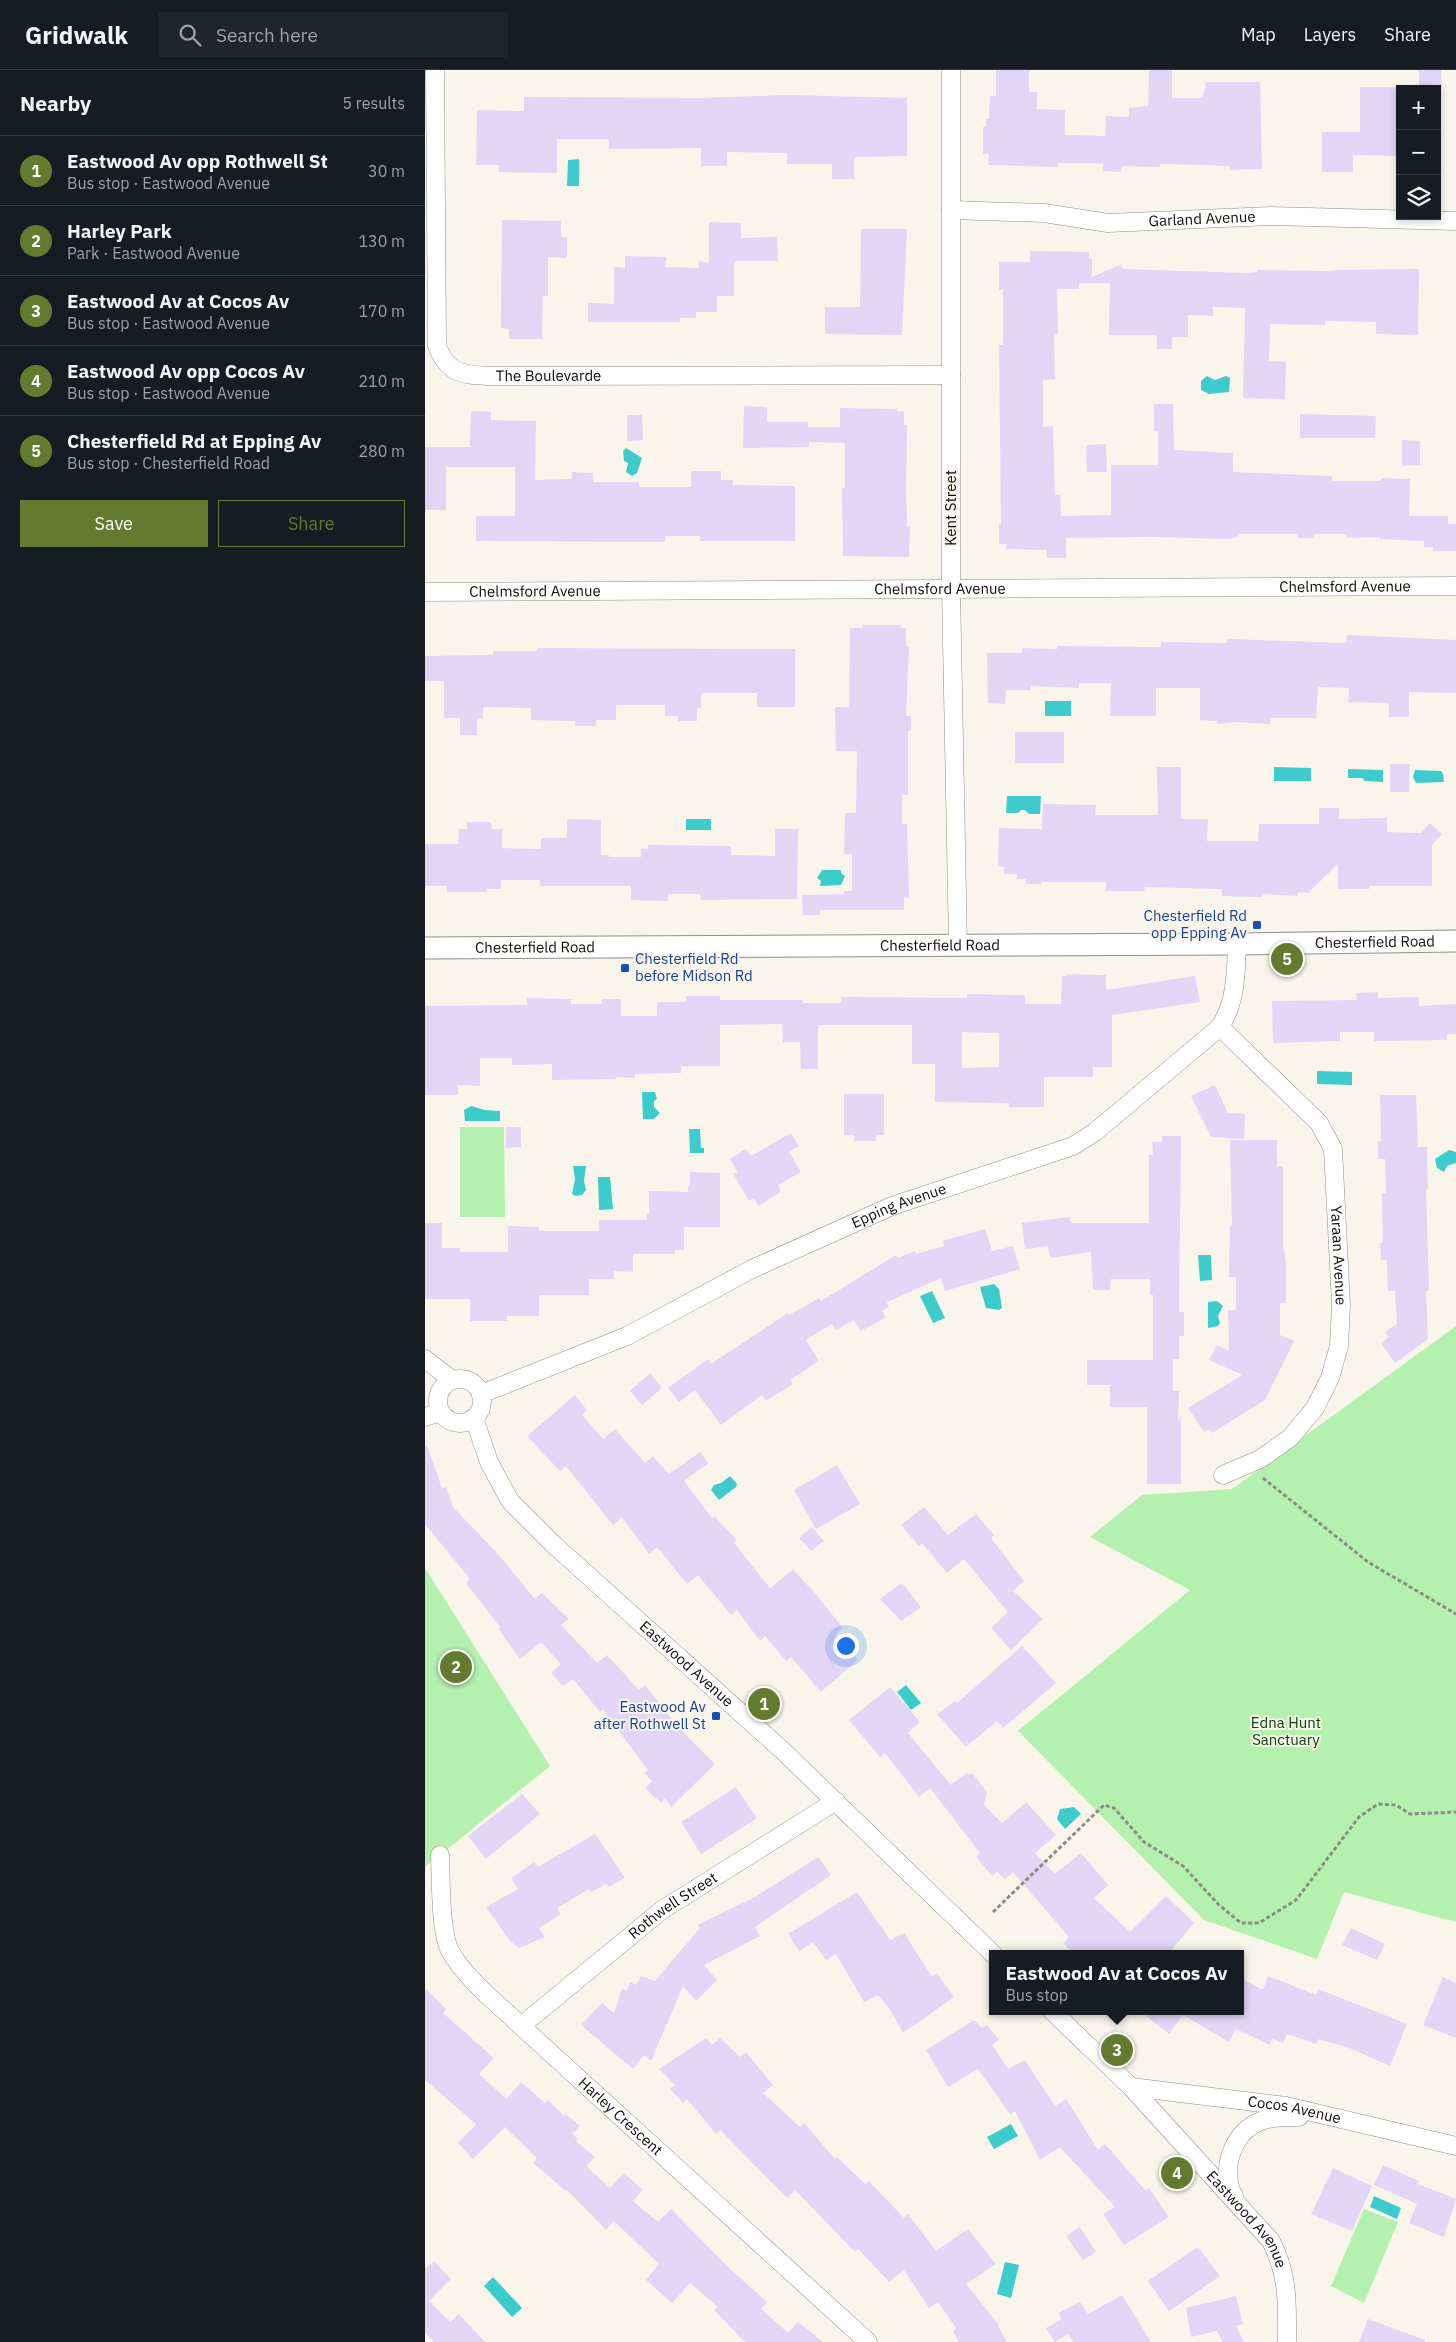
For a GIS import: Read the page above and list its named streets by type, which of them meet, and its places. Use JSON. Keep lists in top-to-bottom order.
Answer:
{
  "streets": {
    "street": [
      "Garland Avenue",
      "The Boulevarde",
      "Kent Street",
      "Chelmsford Avenue",
      "Chesterfield Road",
      "Epping Avenue",
      "Yaraan Avenue",
      "Eastwood Avenue",
      "Rothwell Street",
      "Cocos Avenue",
      "Harley Crescent"
    ]
  },
  "crossings": [
    ["Garland Avenue", "Kent Street"],
    ["The Boulevarde", "Kent Street"],
    ["Kent Street", "Chelmsford Avenue"],
    ["Kent Street", "Chesterfield Road"],
    ["Chesterfield Road", "Epping Avenue"],
    ["Epping Avenue", "Yaraan Avenue"],
    ["Epping Avenue", "Eastwood Avenue"],
    ["Eastwood Avenue", "Rothwell Street"],
    ["Eastwood Avenue", "Cocos Avenue"],
    ["Rothwell Street", "Harley Crescent"]
  ],
  "parks": ["Edna Hunt Sanctuary"],
  "places": {
    "transit": ["Chesterfield Rd opp Epping Av", "Chesterfield Rd before Midson Rd", "Eastwood Av after Rothwell St"]
  },
  "page": {
    "header": "Gridwalk",
    "search": "Search here",
    "nav": ["Map", "Layers", "Share"],
    "heading": ["Nearby", "5 results"],
    "map_buttons": ["+", "−"],
    "list": [
      {
        "mark": "1",
        "name": "Eastwood Av opp Rothwell St",
        "note": "Bus stop · Eastwood Avenue",
        "value": "30 m"
      },
      {
        "mark": "2",
        "name": "Harley Park",
        "note": "Park · Eastwood Avenue",
        "value": "130 m"
      },
      {
        "mark": "3",
        "name": "Eastwood Av at Cocos Av",
        "note": "Bus stop · Eastwood Avenue",
        "value": "170 m"
      },
      {
        "mark": "4",
        "name": "Eastwood Av opp Cocos Av",
        "note": "Bus stop · Eastwood Avenue",
        "value": "210 m"
      },
      {
        "mark": "5",
        "name": "Chesterfield Rd at Epping Av",
        "note": "Bus stop · Chesterfield Road",
        "value": "280 m"
      }
    ],
    "buttons": ["Save", "Share"],
    "pins": [
      "5",
      "2",
      "1",
      "3",
      "4"
    ],
    "popup": ["Eastwood Av at Cocos Av", "Bus stop"]
  }
}
